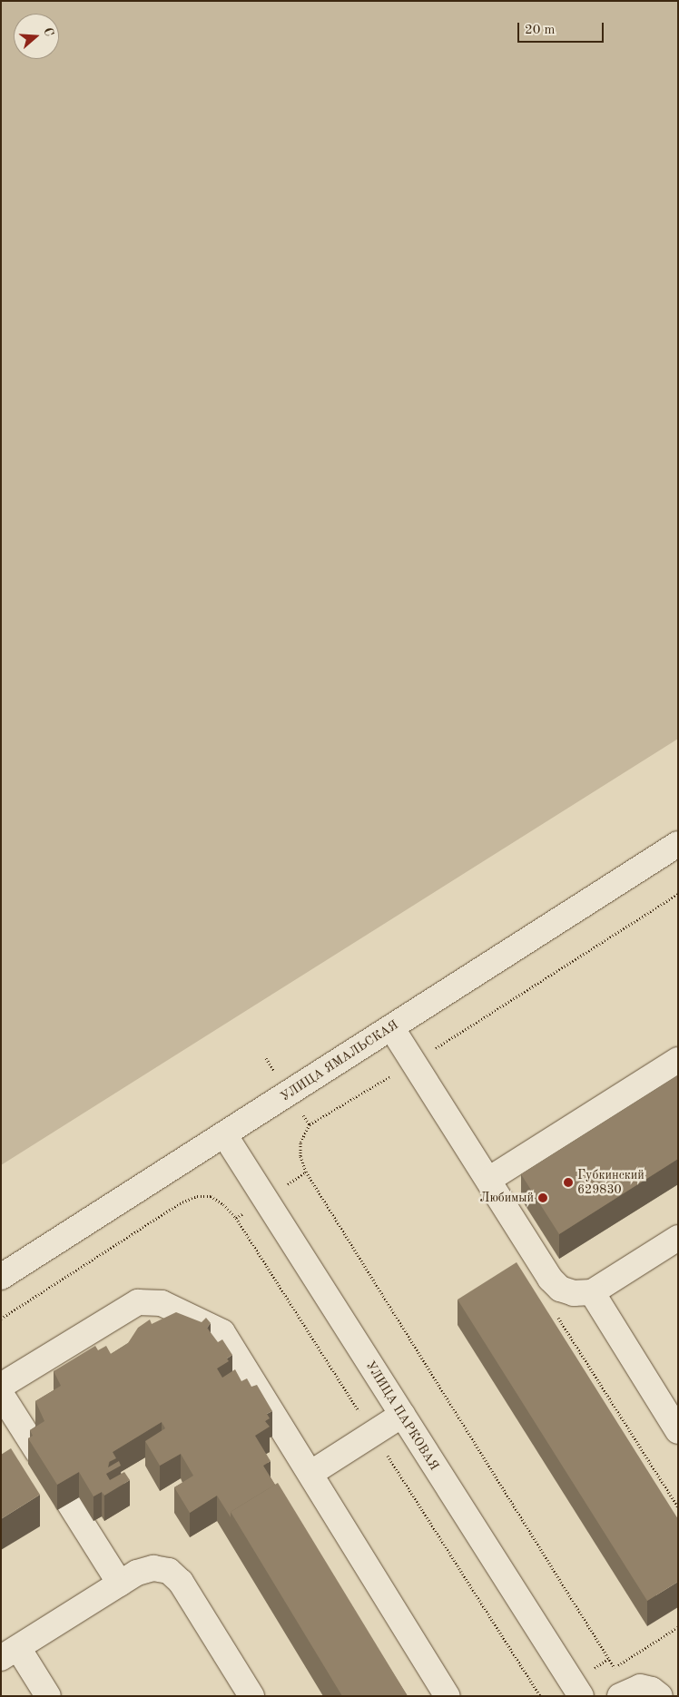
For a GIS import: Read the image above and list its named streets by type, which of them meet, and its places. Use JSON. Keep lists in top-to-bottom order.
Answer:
{
  "streets": {
    "street": ["УЛИЦА ЯМАЛЬСКАЯ", "УЛИЦА ПАРКОВАЯ"]
  },
  "crossings": [
    ["УЛИЦА ЯМАЛЬСКАЯ", "УЛИЦА ПАРКОВАЯ"]
  ],
  "places": ["Губкинский 629830", "Любимый"],
  "scale_bar": "20 m",
  "north": "right"
}
